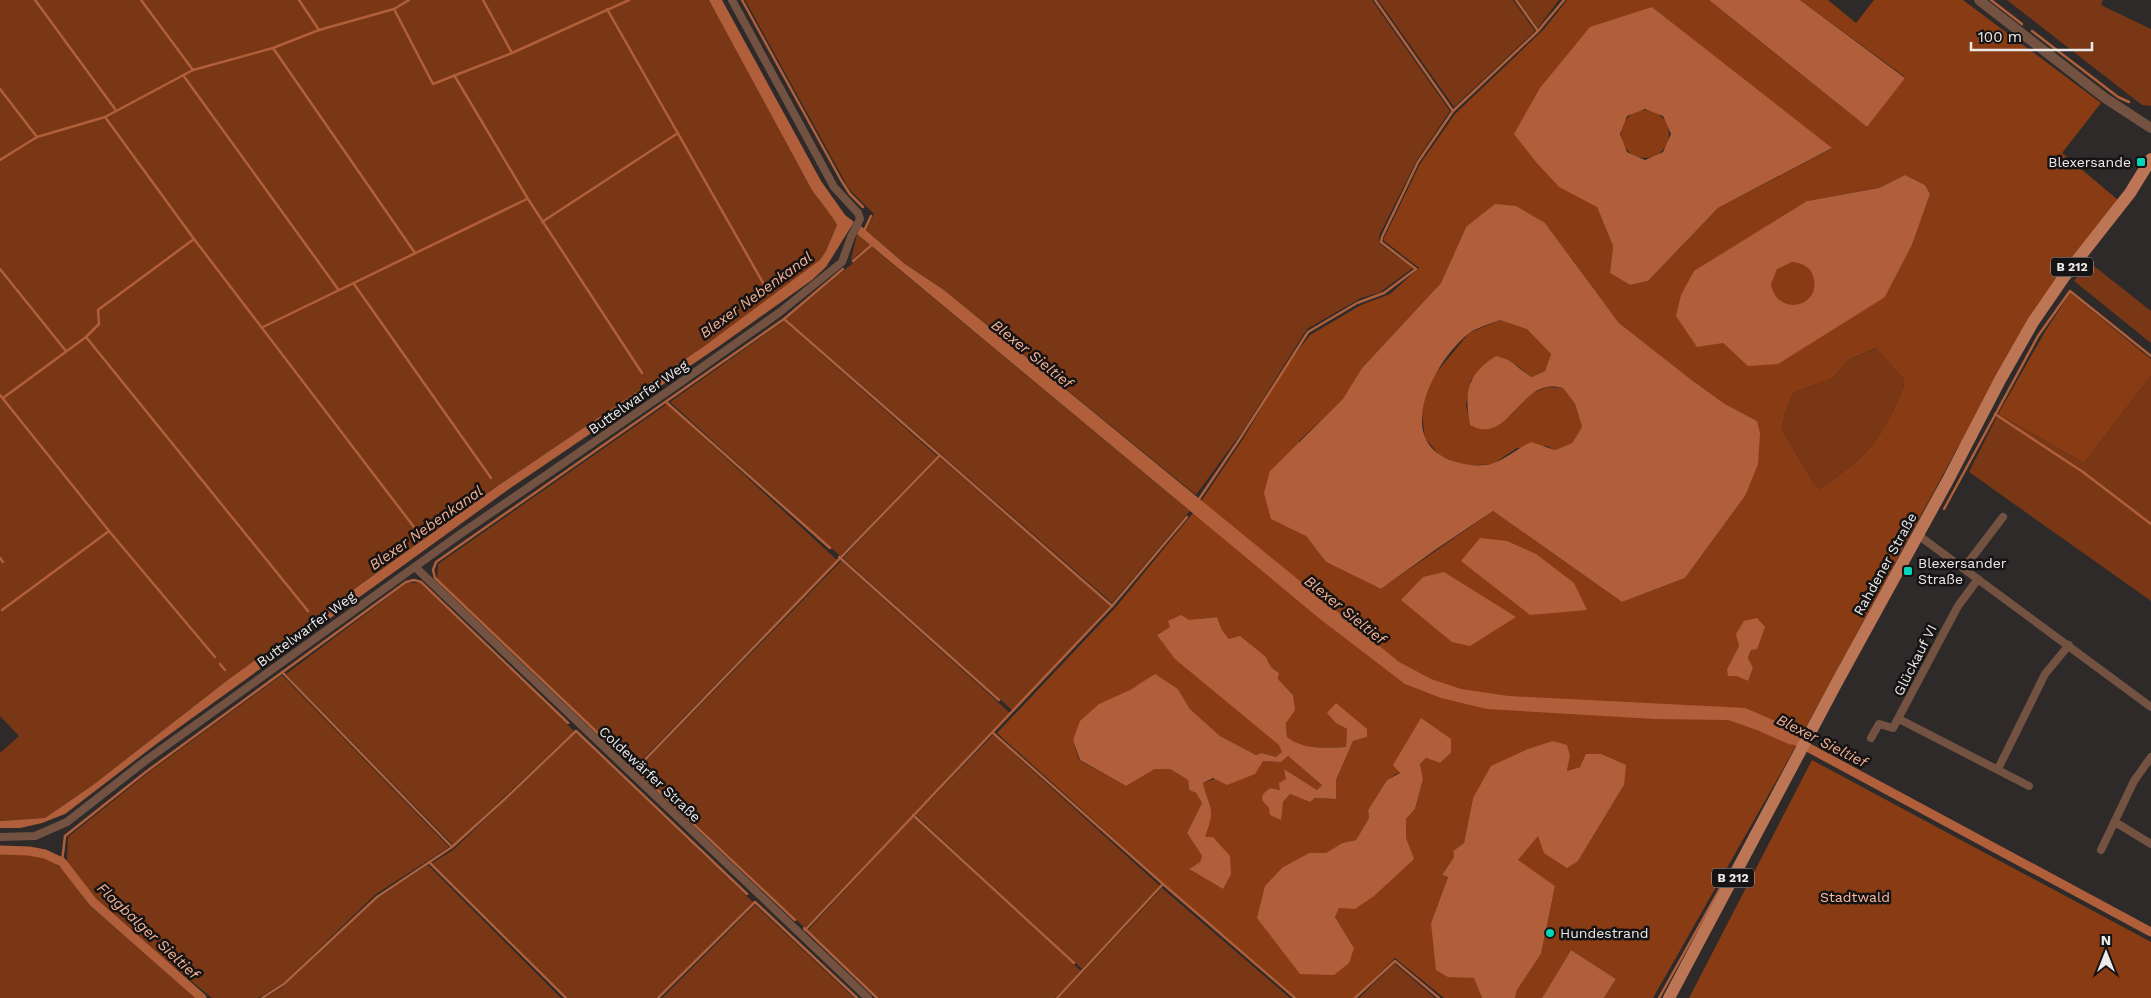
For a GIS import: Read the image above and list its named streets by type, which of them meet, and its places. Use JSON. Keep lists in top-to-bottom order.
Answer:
{
  "streets": {
    "main road": ["B 212", "Rahdener Straße"],
    "street": ["Buttelwarfer Weg", "Glückauf VI", "Coldewärfer Straße"]
  },
  "crossings": [
    ["Buttelwarfer Weg", "Coldewärfer Straße"]
  ],
  "water": ["Blexer Nebenkanal", "Blexer Sieltief", "Flagbalger Sieltief"],
  "parks": ["Stadtwald"],
  "places": {
    "transit": ["Blexersande", "Blexersander Straße"],
    "other": ["Hundestrand"]
  },
  "scale_bar": "100 m",
  "north": "top"
}
